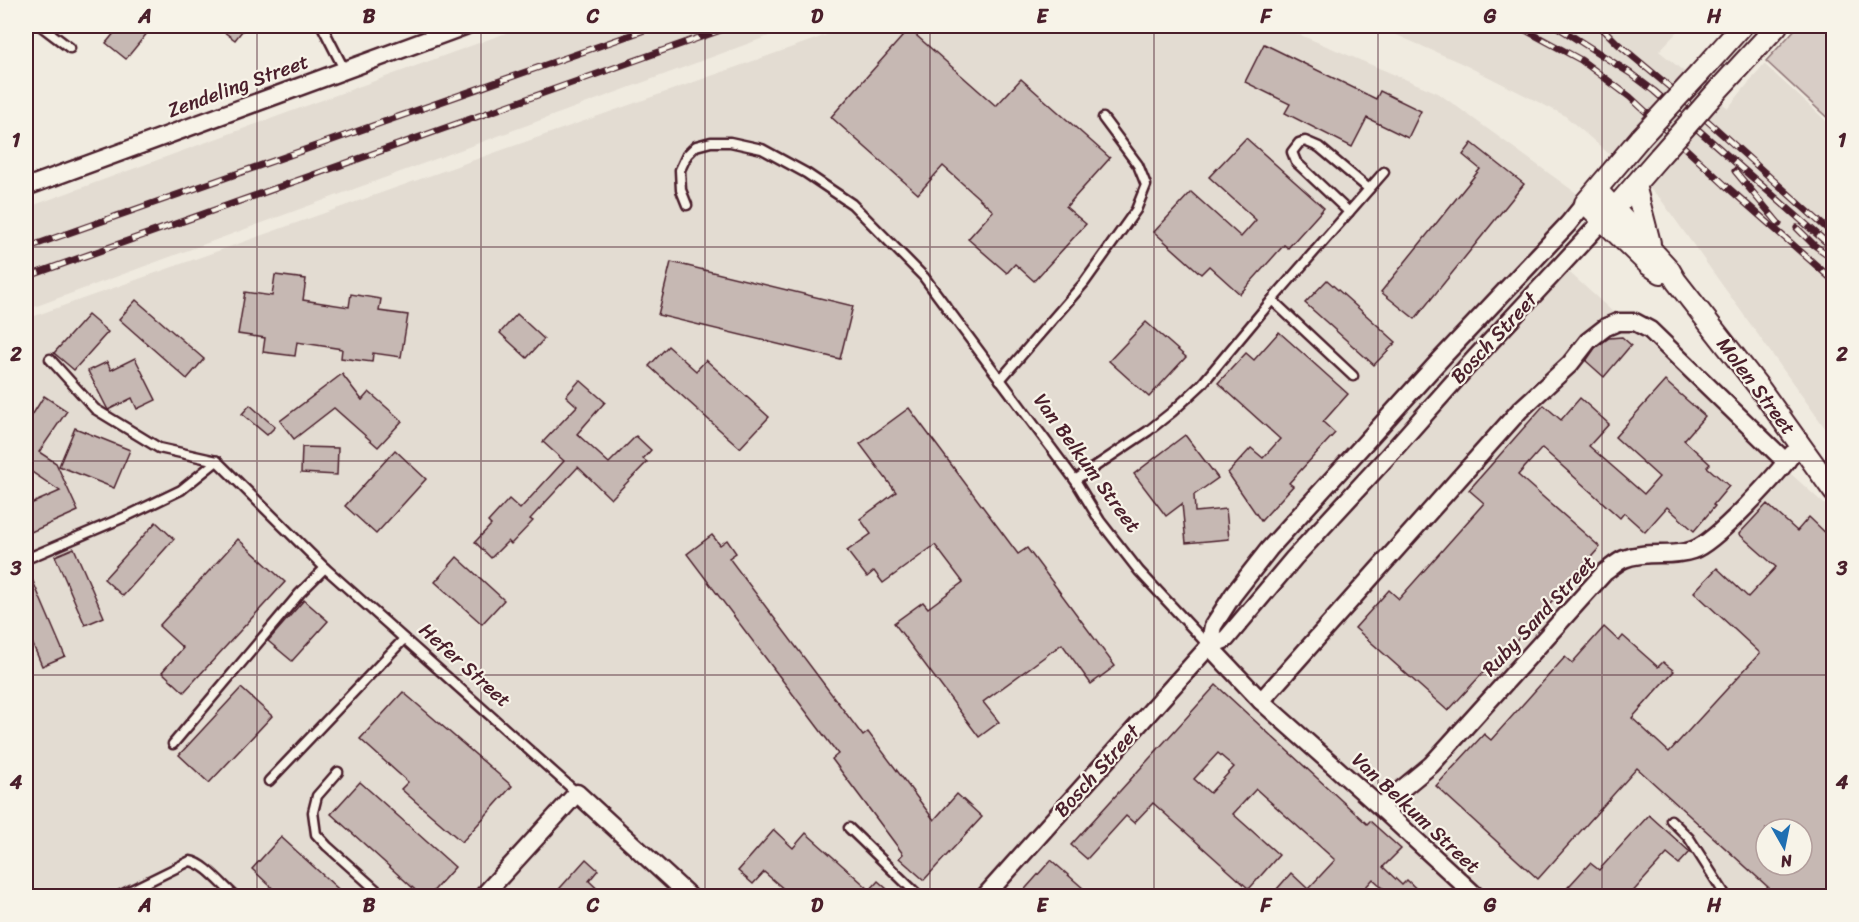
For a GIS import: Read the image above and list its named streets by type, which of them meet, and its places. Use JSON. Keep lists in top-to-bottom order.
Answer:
{
  "streets": {
    "street": [
      "Zendeling Street",
      "Bosch Street",
      "Molen Street",
      "Van Belkum Street",
      "Ruby Sand Street",
      "Hefer Street"
    ]
  },
  "crossings": [
    ["Bosch Street", "Molen Street"],
    ["Bosch Street", "Van Belkum Street"],
    ["Molen Street", "Ruby Sand Street"],
    ["Van Belkum Street", "Ruby Sand Street"]
  ],
  "north": "bottom",
  "grid": {
    "columns": [
      "A",
      "B",
      "C",
      "D",
      "E",
      "F",
      "G",
      "H"
    ],
    "rows": [
      "1",
      "2",
      "3",
      "4"
    ]
  }
}
